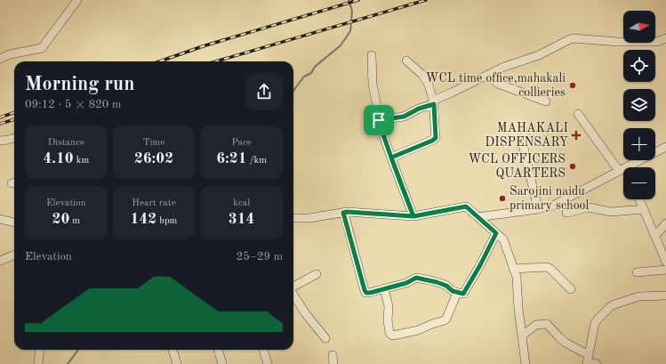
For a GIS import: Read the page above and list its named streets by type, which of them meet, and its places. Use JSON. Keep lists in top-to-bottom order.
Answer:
{
  "places": {
    "other": ["WCL time office,mahakali collieries", "WCL OFFICERS QUARTERS", "Sarojini naidu primary school"],
    "health": ["MAHAKALI DISPENSARY"]
  },
  "north": "right",
  "page": {
    "map_buttons": ["+", "−"],
    "heading": ["Morning run", "09:12 · 5 × 820 m"],
    "stats": [
      ["Distance", "4.10 km"],
      ["Time", "26:02"],
      ["Pace", "6:21 /km"],
      ["Elevation", "20 m"],
      ["Heart rate", "142 bpm"],
      ["kcal", "314"]
    ],
    "chart": ["Elevation", "25–29 m"]
  }
}
